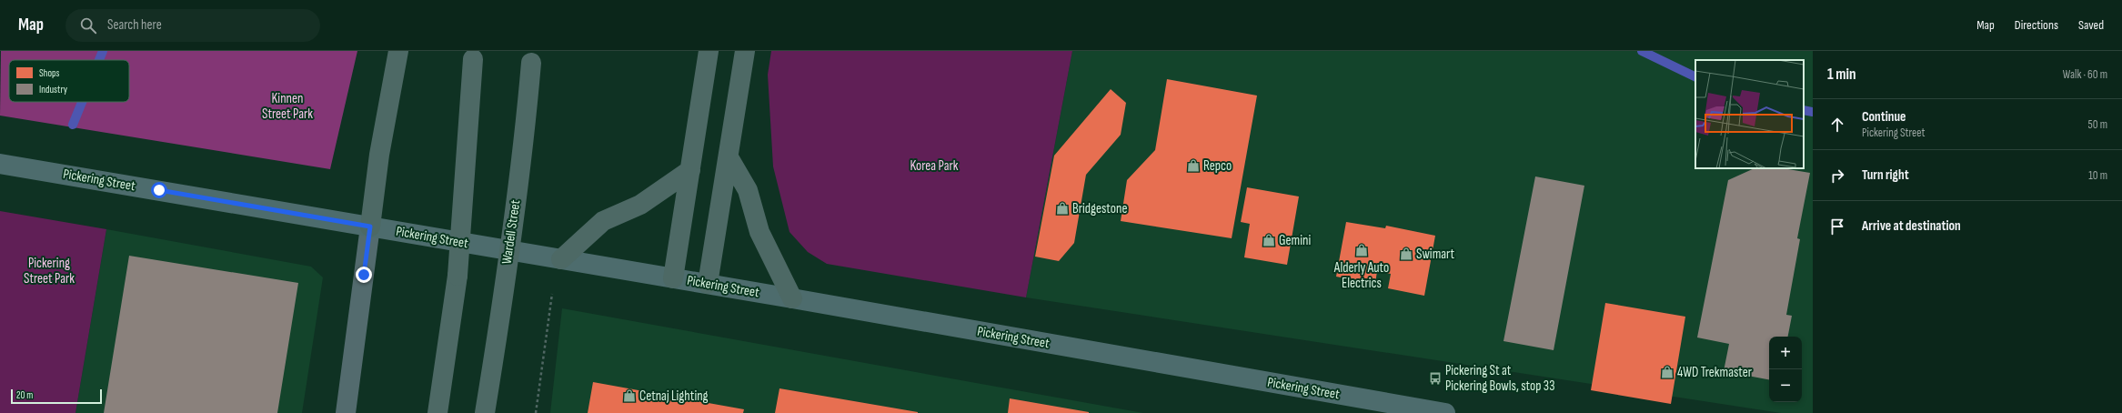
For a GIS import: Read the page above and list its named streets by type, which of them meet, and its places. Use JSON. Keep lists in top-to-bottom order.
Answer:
{
  "streets": {
    "highway": ["Wardell Street"],
    "main road": ["Pickering Street"]
  },
  "parks": ["Kinnen Street Park", "Korea Park", "Pickering Street Park"],
  "places": {
    "shop": [
      "Repco",
      "Bridgestone",
      "Gemini",
      "Alderly Auto Electrics",
      "Swimart",
      "4WD Trekmaster",
      "Cetnaj Lighting"
    ],
    "bus stop": ["Pickering St at Pickering Bowls, stop 33"]
  },
  "legend": ["Shops", "Industry"],
  "scale_bar": "20 m",
  "page": {
    "header": "Map",
    "search": "Search here",
    "nav": ["Map", "Directions", "Saved"],
    "heading": ["1 min", "Walk · 60 m"],
    "list": [
      ["Continue", "Pickering Street", "50 m"],
      ["Turn right", "10 m"],
      "Arrive at destination"
    ],
    "map_buttons": ["+", "−"],
    "scale": "20 m"
  }
}
